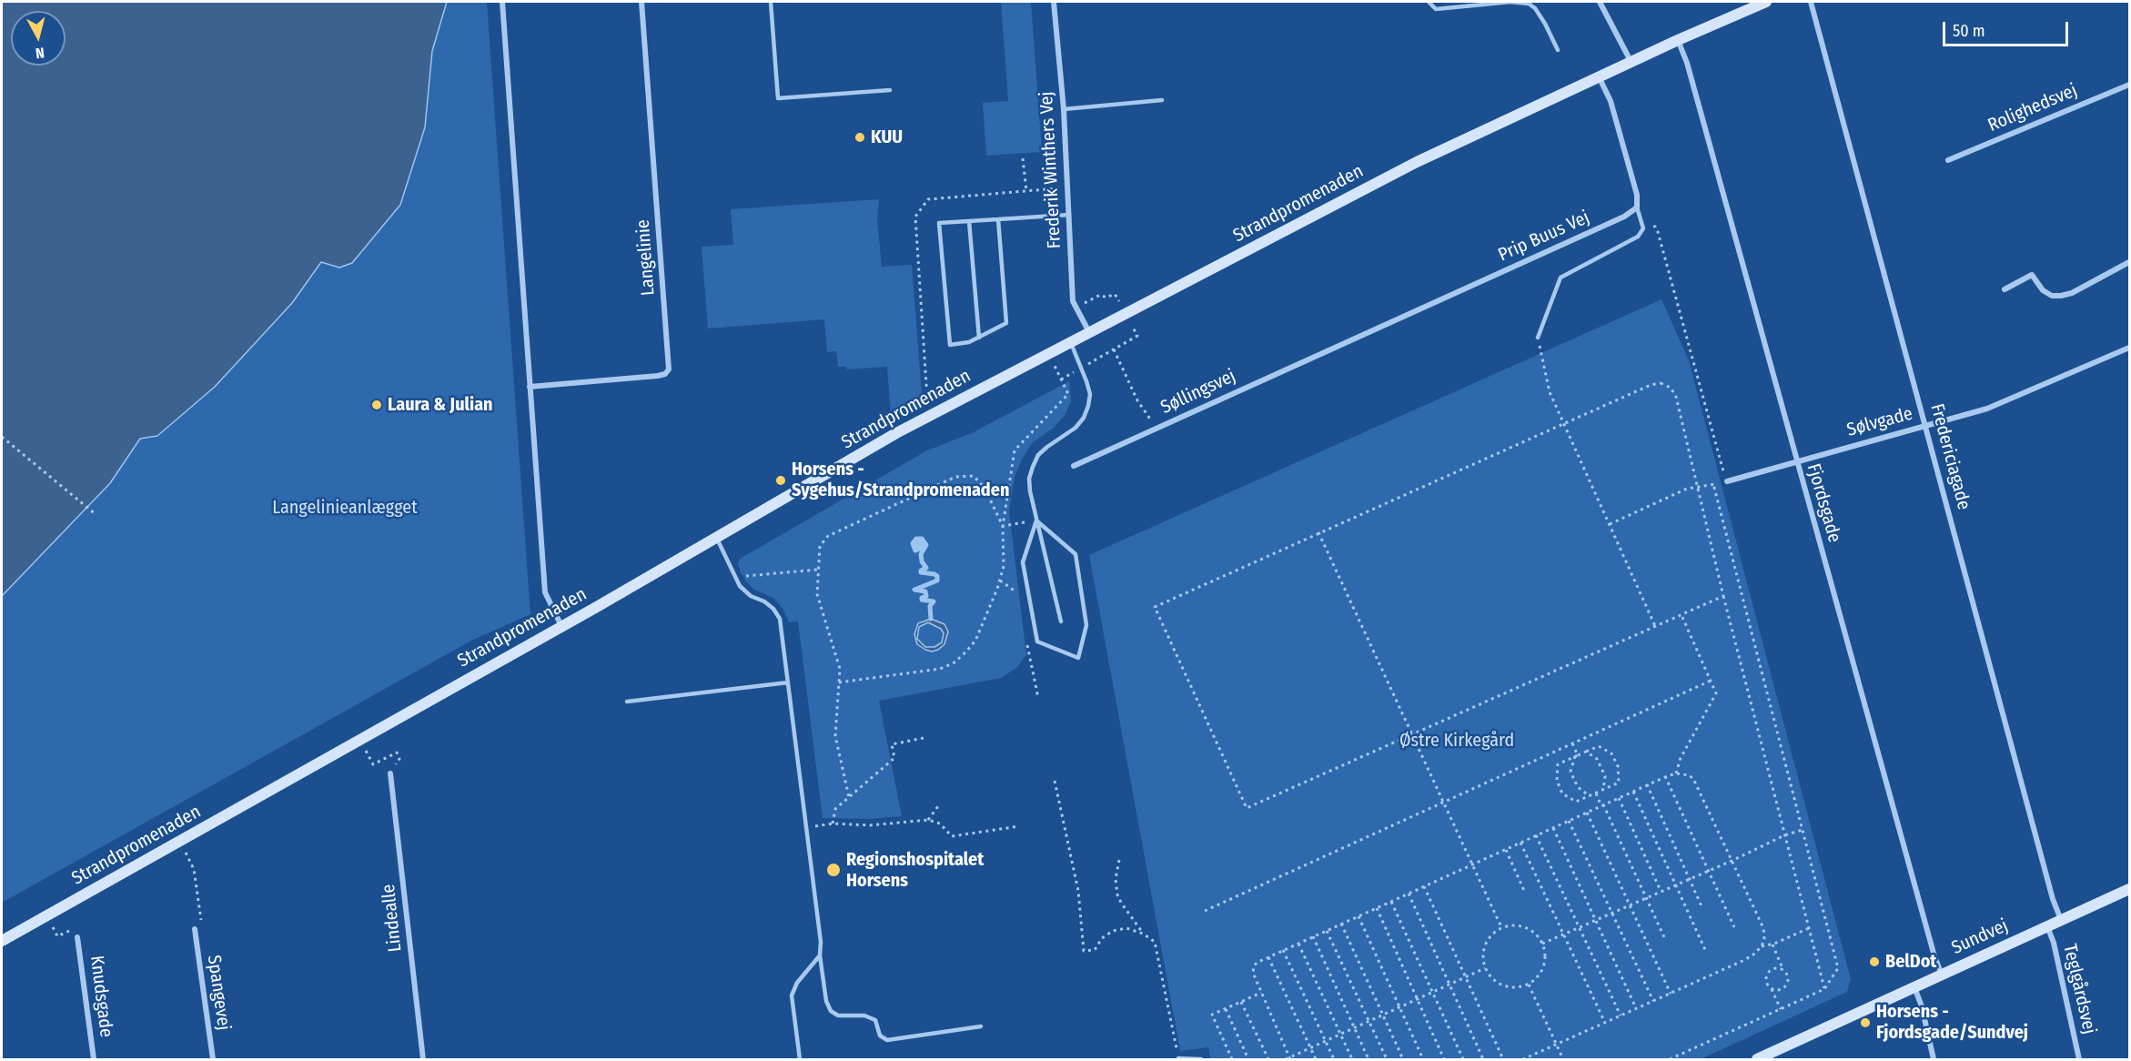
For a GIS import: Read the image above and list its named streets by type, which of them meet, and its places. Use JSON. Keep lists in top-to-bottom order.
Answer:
{
  "streets": {
    "street": [
      "Rolighedsvej",
      "Frederik Winthers Vej",
      "Strandpromenaden",
      "Prip Buus Vej",
      "Langelinie",
      "Søllingsvej",
      "Sølvgade",
      "Fredericiagade",
      "Fjordsgade",
      "Lindealle",
      "Sundvej",
      "Teglgårdsvej",
      "Spangevej",
      "Knudsgade"
    ]
  },
  "crossings": [
    ["Frederik Winthers Vej", "Strandpromenaden"],
    ["Strandpromenaden", "Fjordsgade"],
    ["Prip Buus Vej", "Søllingsvej"],
    ["Sølvgade", "Fredericiagade"],
    ["Sølvgade", "Fjordsgade"],
    ["Fredericiagade", "Sundvej"],
    ["Fjordsgade", "Sundvej"],
    ["Sundvej", "Teglgårdsvej"]
  ],
  "parks": ["Langelinieanlægget", "Østre Kirkegård"],
  "places": [
    "KUU",
    "Laura & Julian",
    "Horsens - Sygehus/Strandpromenaden",
    "Regionshospitalet Horsens",
    "BelDot",
    "Horsens - Fjordsgade/Sundvej"
  ],
  "scale_bar": "50 m",
  "north": "bottom"
}
